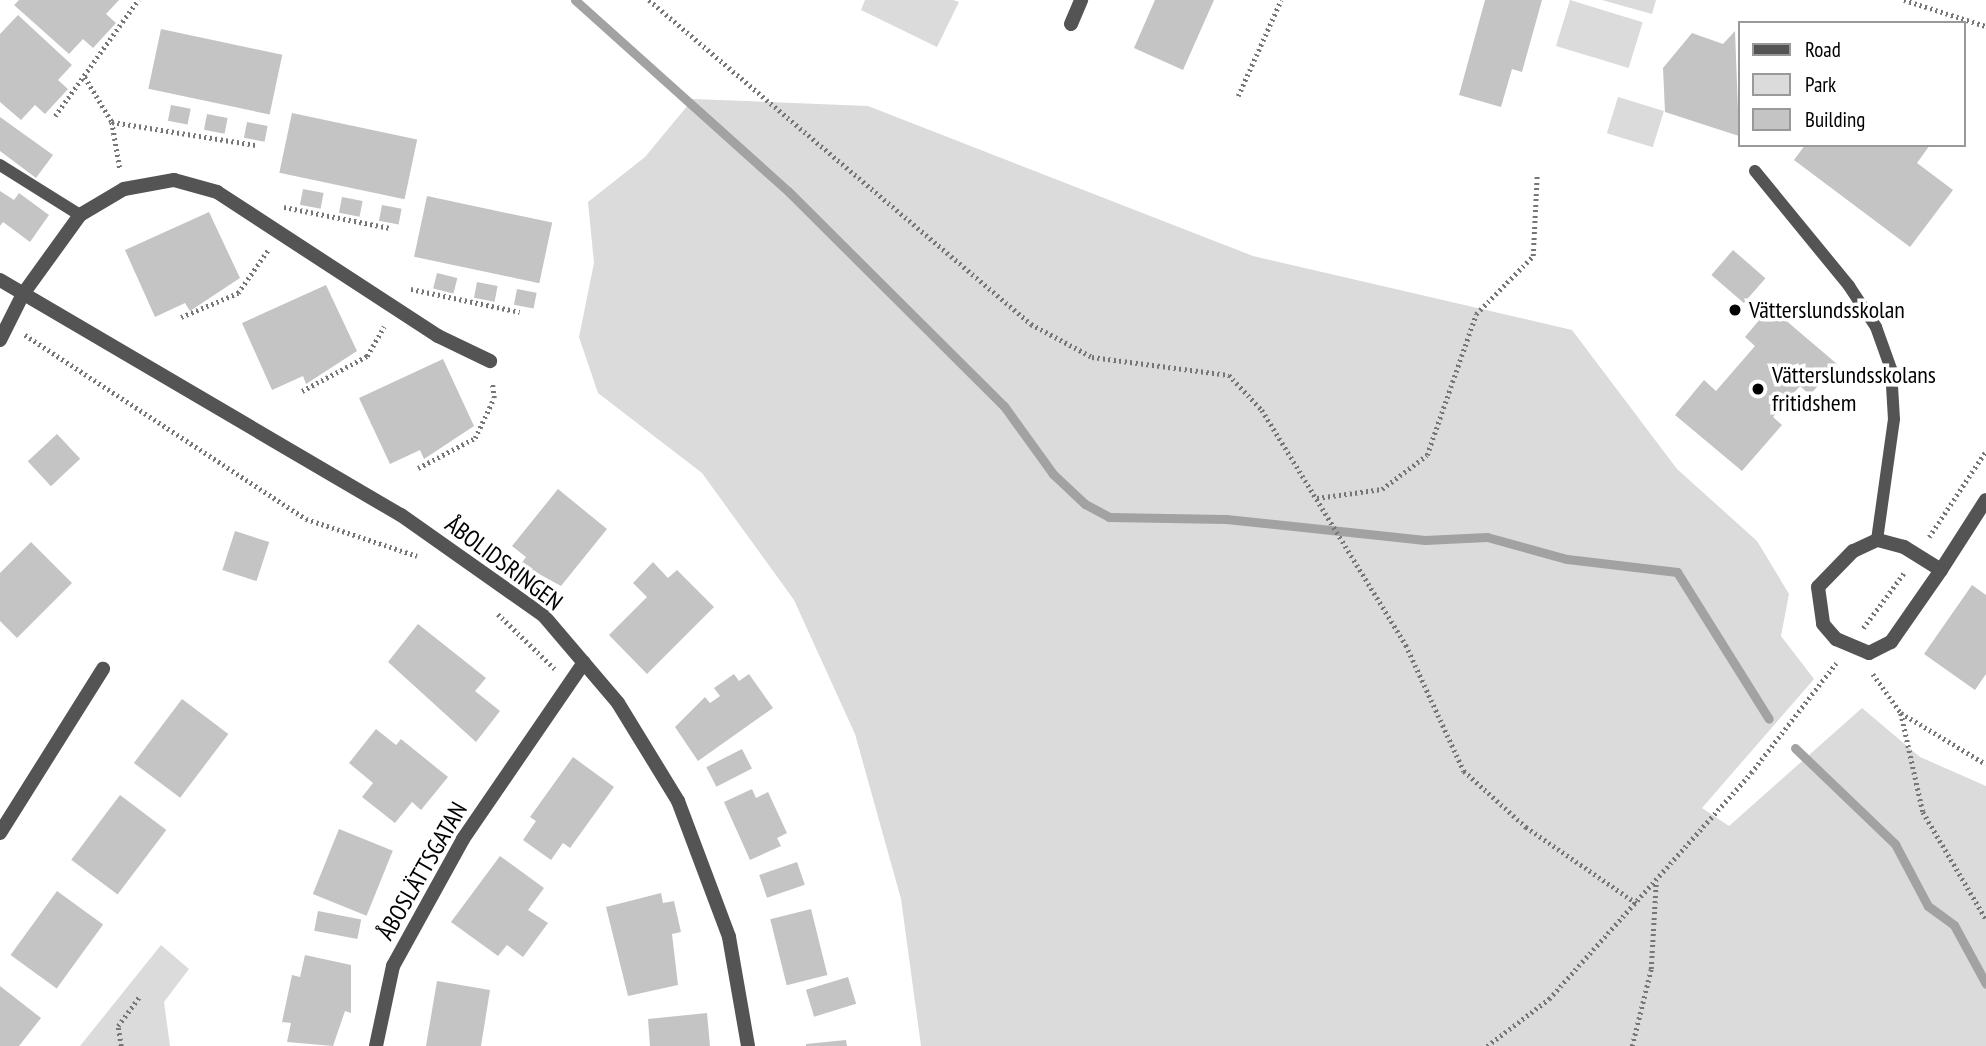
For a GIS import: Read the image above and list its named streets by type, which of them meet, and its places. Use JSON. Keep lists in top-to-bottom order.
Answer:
{
  "streets": {
    "street": ["ÅBOLIDSRINGEN", "ÅBOSLÄTTSGATAN"]
  },
  "crossings": [
    ["ÅBOLIDSRINGEN", "ÅBOSLÄTTSGATAN"]
  ],
  "places": ["Vätterslundsskolan", "Vätterslundsskolans fritidshem"],
  "legend": ["Road", "Park", "Building"]
}
